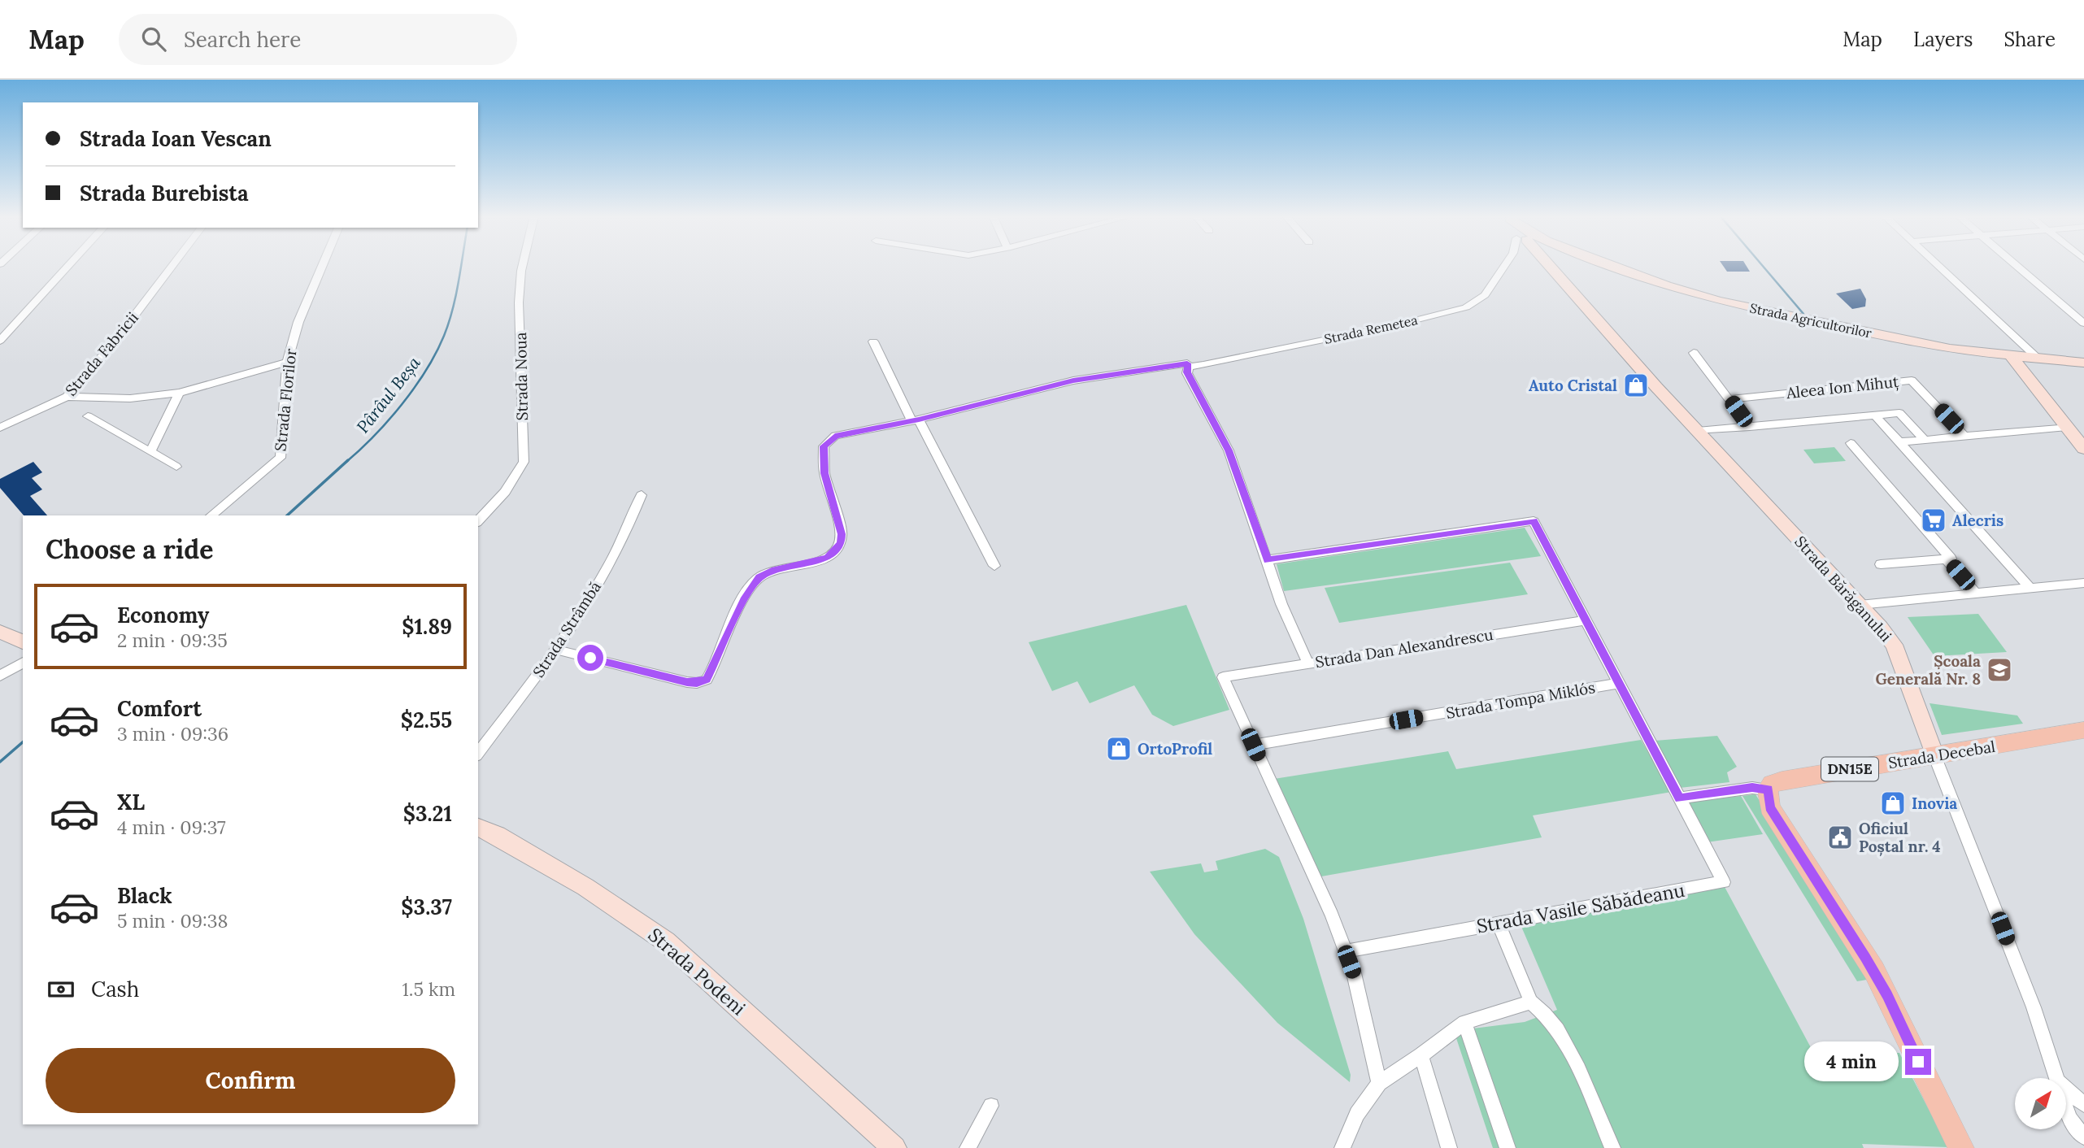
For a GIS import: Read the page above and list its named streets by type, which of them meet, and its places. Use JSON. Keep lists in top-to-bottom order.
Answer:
{
  "streets": {
    "main road": ["Strada Decebal", "DN15E"],
    "street": [
      "Strada Agricultorilor",
      "Strada Remetea",
      "Strada Fabricii",
      "Strada Noua",
      "Aleea Ion Mihuț",
      "Strada Florilor",
      "Strada Bărăganului",
      "Strada Strâmbă",
      "Strada Dan Alexandrescu",
      "Strada Tompa Miklós",
      "Strada Vasile Săbădeanu",
      "Strada Podeni"
    ]
  },
  "crossings": [
    ["Strada Remetea", "Strada Strâmbă"],
    ["Strada Bărăganului", "Strada Decebal"],
    ["Strada Dan Alexandrescu", "Strada Tompa Miklós"],
    ["Strada Dan Alexandrescu", "Strada Vasile Săbădeanu"],
    ["Strada Tompa Miklós", "Strada Vasile Săbădeanu"]
  ],
  "water": ["Pârâul Beșa"],
  "places": {
    "shop": ["Auto Cristal", "OrtoProfil", "Inovia"],
    "supermarket": ["Alecris"],
    "school or university": ["Școala Generală Nr. 8"],
    "public building": ["Oficiul Poștal nr. 4"]
  },
  "north": "top right",
  "page": {
    "header": "Map",
    "search": "Search here",
    "nav": ["Map", "Layers", "Share"],
    "banner": ["Strada Ioan Vescan", "Strada Burebista"],
    "heading": "Choose a ride",
    "list": [
      {
        "name": "Economy",
        "note": "2 min · 09:35",
        "value": "$1.89"
      },
      {
        "name": "Comfort",
        "note": "3 min · 09:36",
        "value": "$2.55"
      },
      {
        "name": "XL",
        "note": "4 min · 09:37",
        "value": "$3.21"
      },
      {
        "name": "Black",
        "note": "5 min · 09:38",
        "value": "$3.37"
      }
    ],
    "pay": ["Cash", "1.5 km"],
    "buttons": "Confirm",
    "bubble": "4 min"
  }
}
